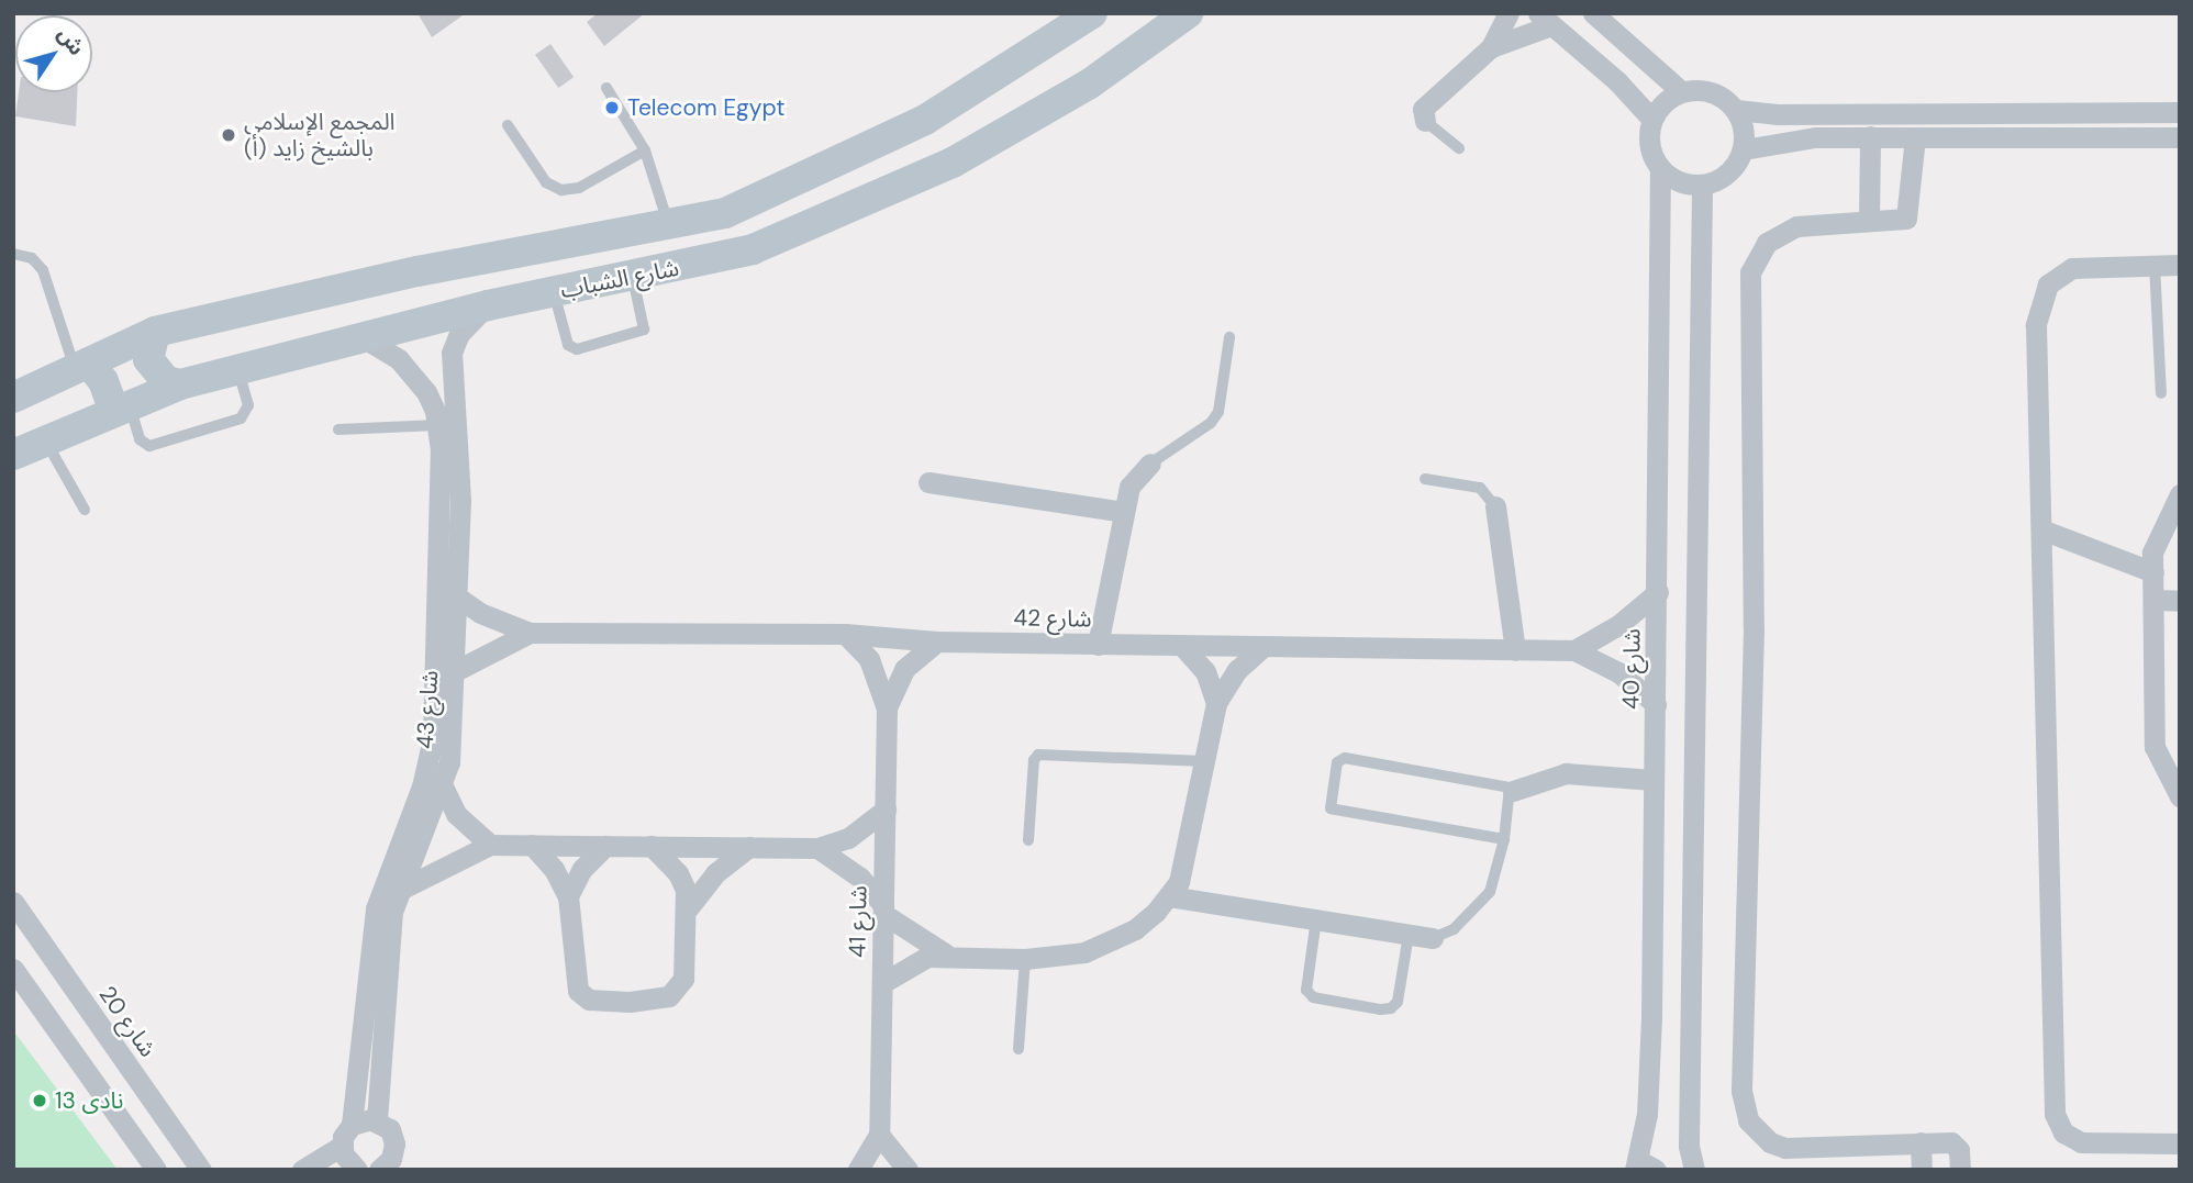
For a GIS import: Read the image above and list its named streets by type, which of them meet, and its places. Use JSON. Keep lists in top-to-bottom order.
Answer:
{
  "streets": {
    "street": [
      "شارع الشباب",
      "شارع 42",
      "شارع 40",
      "شارع 43",
      "شارع 41",
      "شارع 20"
    ]
  },
  "crossings": [
    ["شارع الشباب", "شارع 43"],
    ["شارع 42", "شارع 40"],
    ["شارع 42", "شارع 43"],
    ["شارع 42", "شارع 41"]
  ],
  "places": ["Telecom Egypt", "المجمع الإسلامي (أ) بالشيخ زايد", "نادى 13"],
  "north": "top right"
}
